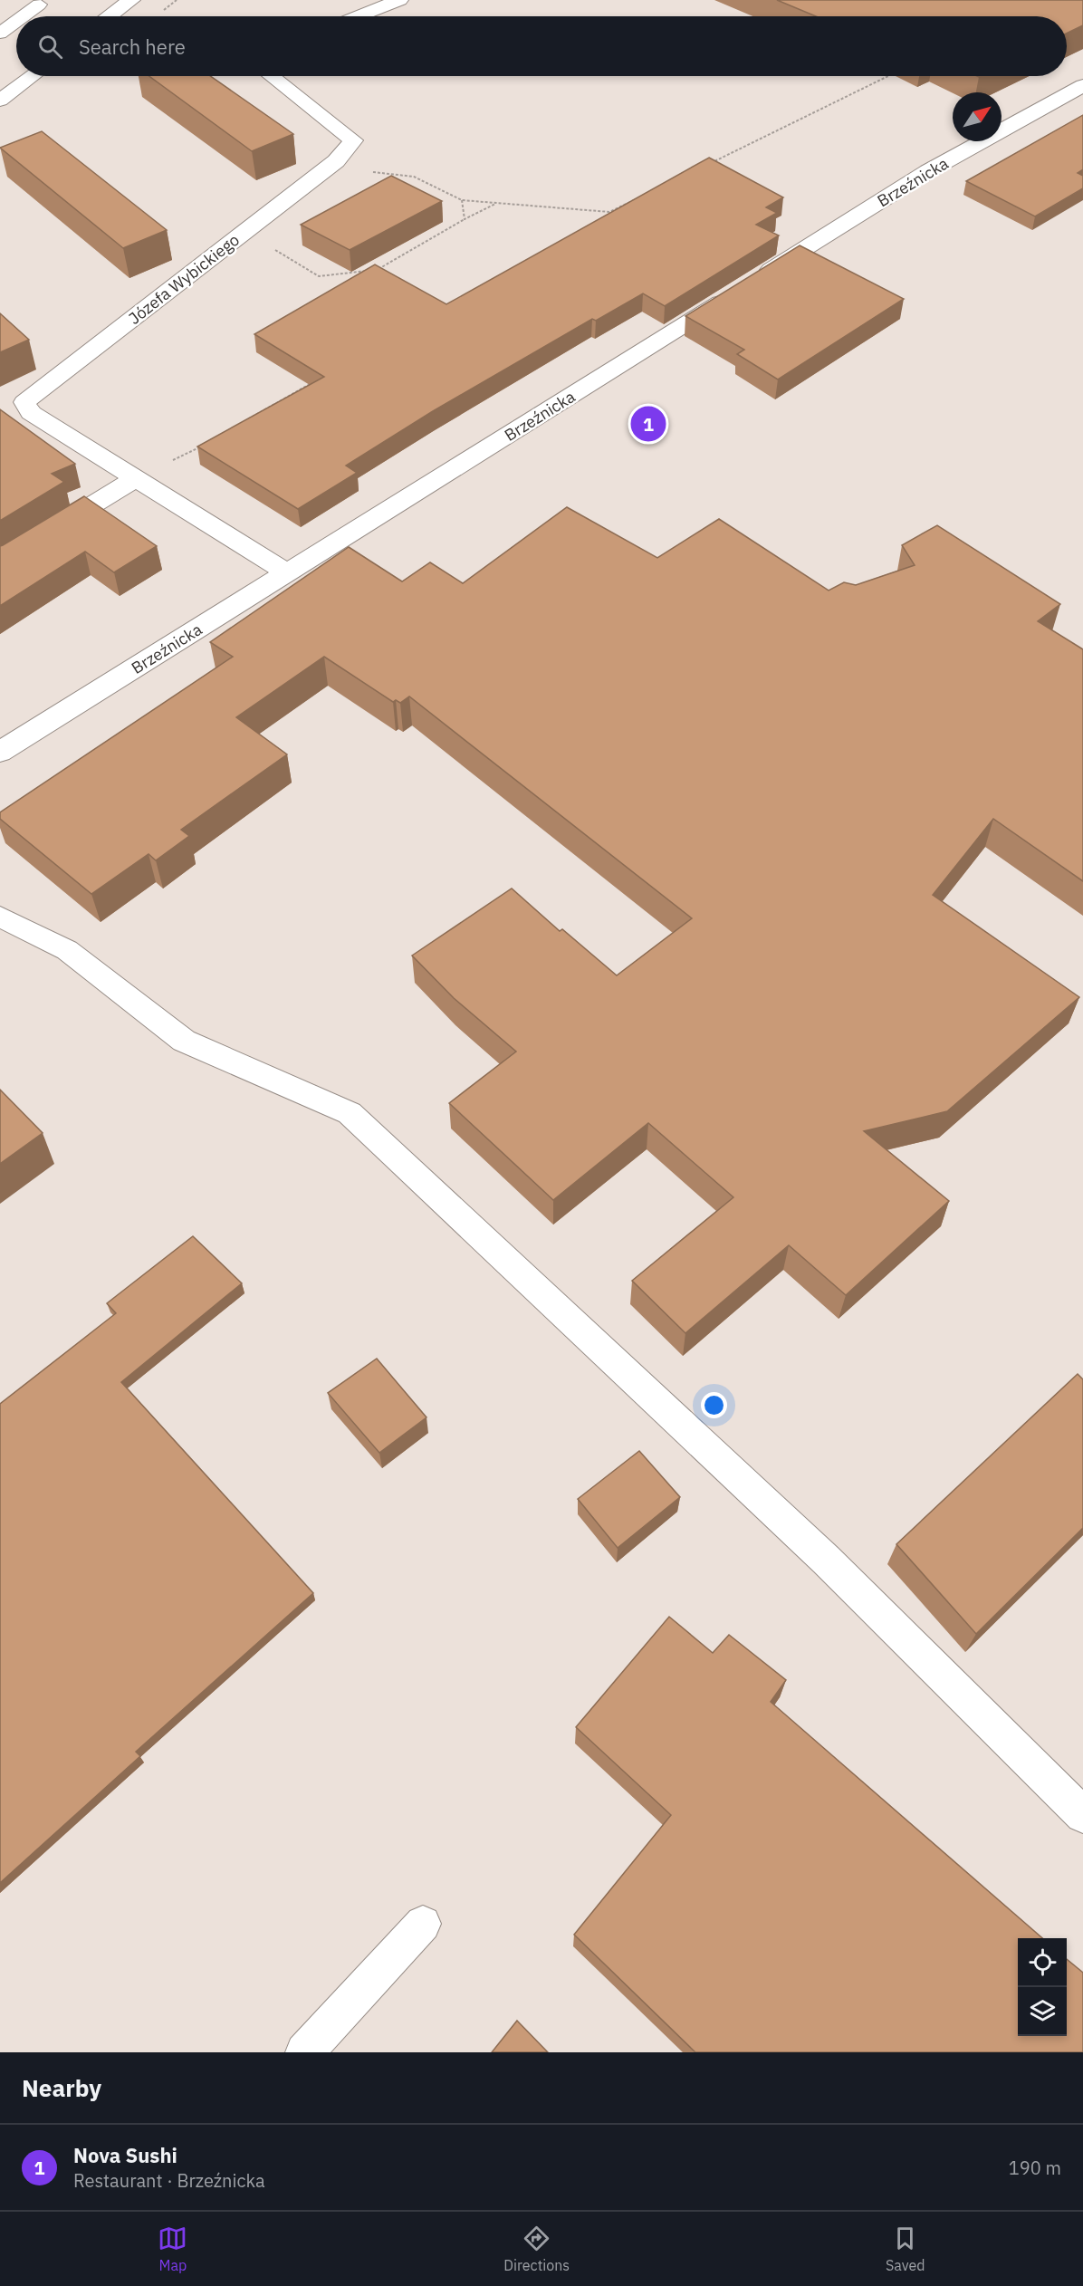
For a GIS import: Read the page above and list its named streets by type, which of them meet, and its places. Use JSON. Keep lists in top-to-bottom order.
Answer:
{
  "streets": {
    "street": ["Brzeźnicka", "Józefa Wybickiego"]
  },
  "crossings": [
    ["Brzeźnicka", "Józefa Wybickiego"]
  ],
  "north": "top right",
  "page": {
    "search": "Search here",
    "pins": "1",
    "heading": "Nearby",
    "list": [
      {
        "mark": "1",
        "name": "Nova Sushi",
        "note": "Restaurant · Brzeźnicka",
        "value": "190 m"
      }
    ],
    "nav": ["Map", "Directions", "Saved"]
  }
}
